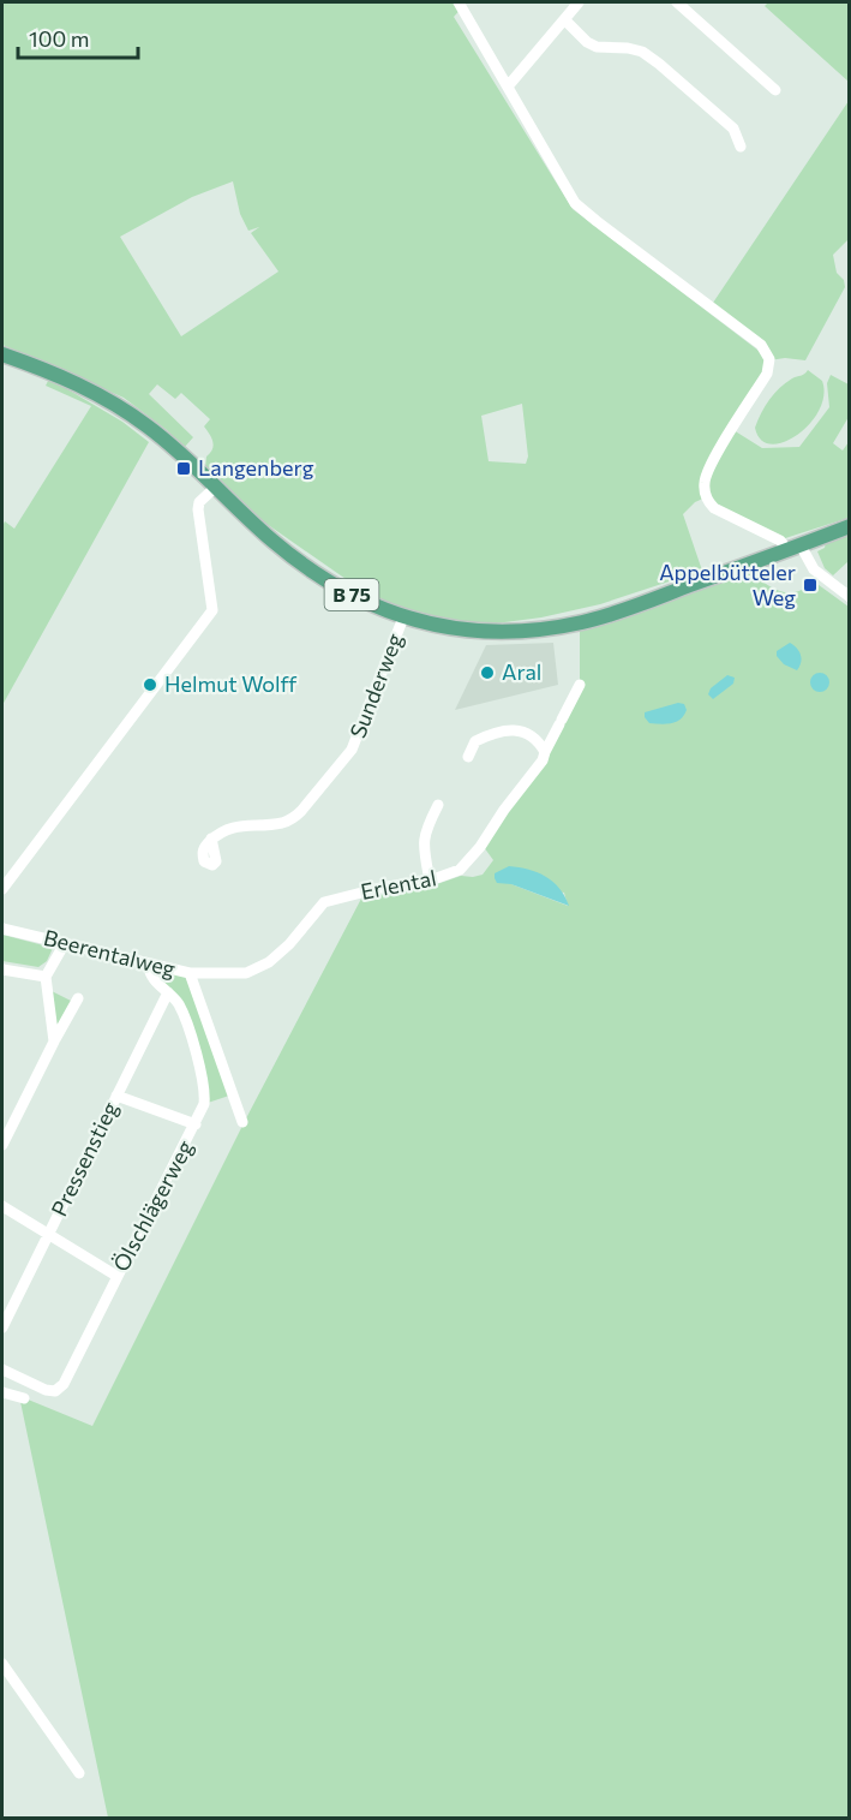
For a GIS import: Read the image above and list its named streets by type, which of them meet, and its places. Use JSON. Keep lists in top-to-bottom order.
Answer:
{
  "streets": {
    "main road": ["B 75"],
    "street": [
      "Sunderweg",
      "Erlental",
      "Beerentalweg",
      "Pressenstieg",
      "Ölschlägerweg"
    ]
  },
  "crossings": [
    ["B 75", "Sunderweg"],
    ["Erlental", "Beerentalweg"],
    ["Beerentalweg", "Ölschlägerweg"],
    ["Pressenstieg", "Ölschlägerweg"]
  ],
  "places": {
    "transit": ["Langenberg", "Appelbütteler Weg"],
    "other": ["Aral", "Helmut Wolff"]
  },
  "scale_bar": "100 m"
}
